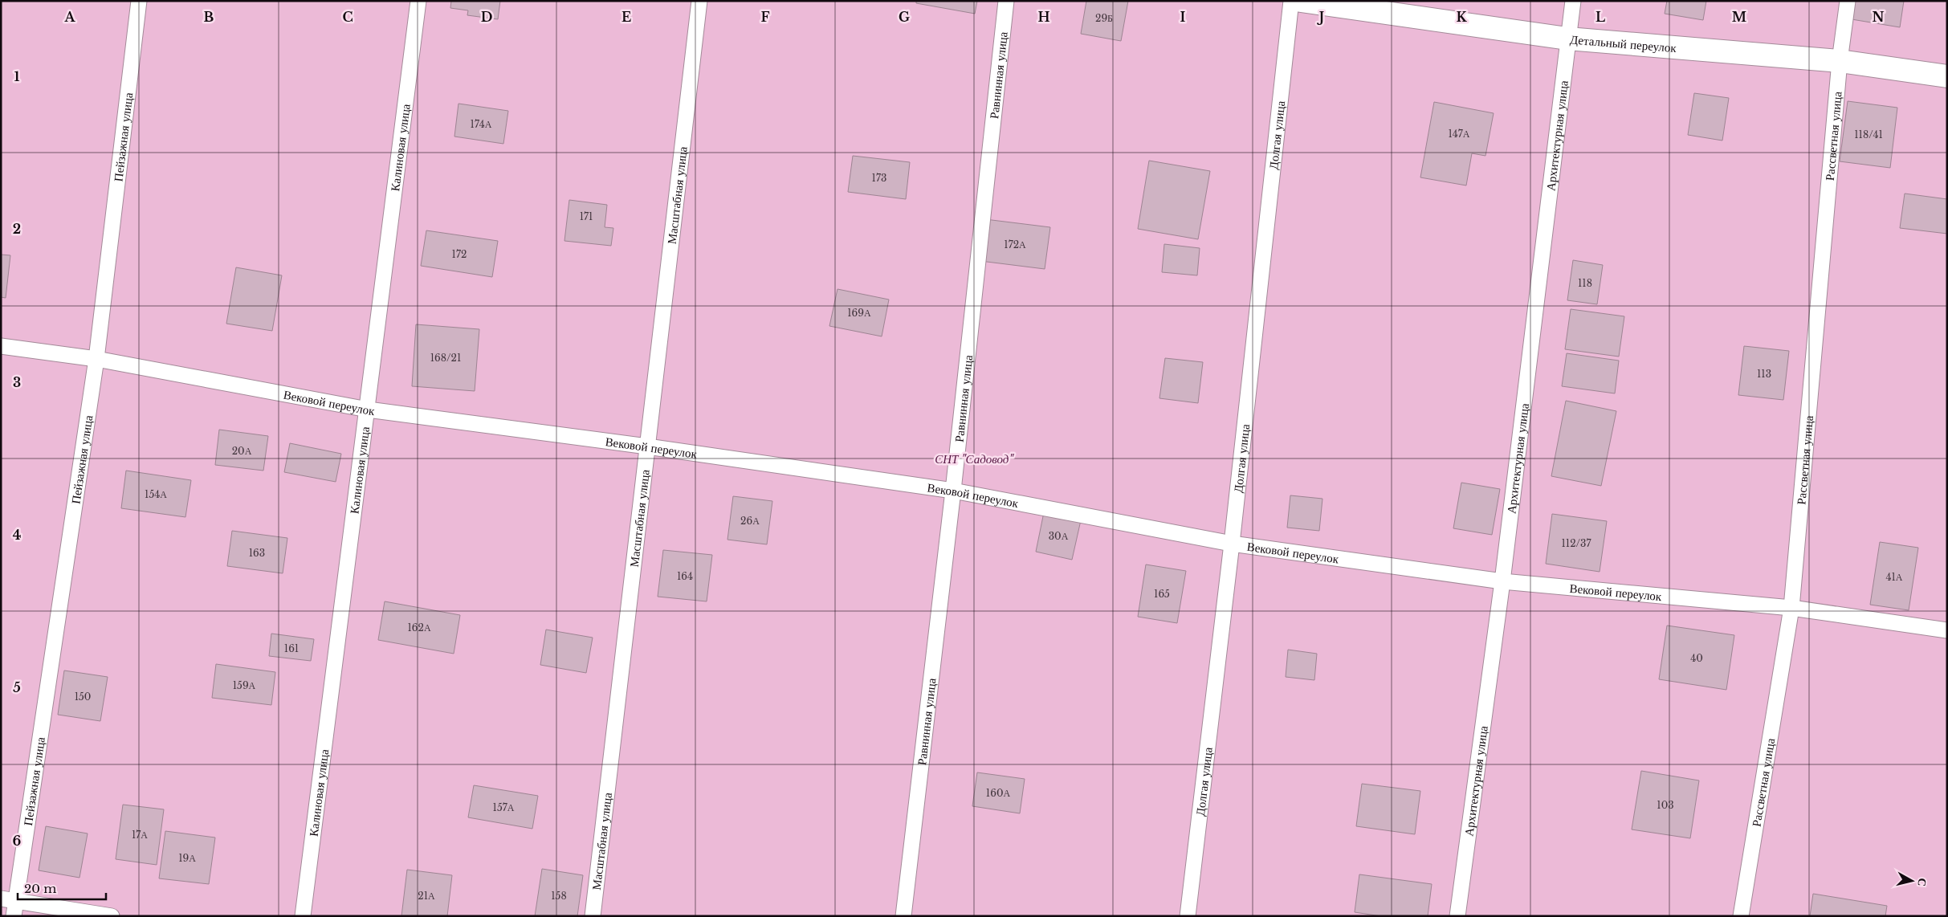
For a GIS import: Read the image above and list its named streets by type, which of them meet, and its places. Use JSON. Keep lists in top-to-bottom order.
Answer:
{
  "streets": {
    "street": ["Детальный переулок"],
    "lane": [
      "Равнинная улица",
      "Долгая улица",
      "Архитектурная улица",
      "Рассветная улица",
      "Пейзажная улица",
      "Калиновая улица",
      "Масштабная улица",
      "Вековой переулок"
    ]
  },
  "crossings": [
    ["Детальный переулок", "Архитектурная улица"],
    ["Детальный переулок", "Рассветная улица"],
    ["Равнинная улица", "Вековой переулок"],
    ["Долгая улица", "Вековой переулок"],
    ["Архитектурная улица", "Вековой переулок"],
    ["Рассветная улица", "Вековой переулок"],
    ["Пейзажная улица", "Вековой переулок"],
    ["Калиновая улица", "Вековой переулок"],
    ["Масштабная улица", "Вековой переулок"]
  ],
  "parks": ["СНТ \"Садовод\""],
  "house_numbers": [
    "29Б",
    "174А",
    "147А",
    "118/41",
    "173",
    "171",
    "172А",
    "172",
    "118",
    "169А",
    "168/21",
    "113",
    "20А",
    "154А",
    "26А",
    "30А",
    "112/37",
    "163",
    "164",
    "41А",
    "165",
    "162А",
    "161",
    "40",
    "159А",
    "150",
    "160А",
    "103",
    "157А",
    "17А",
    "19А",
    "21А",
    "158"
  ],
  "scale_bar": "20 m",
  "north": "right",
  "grid": {
    "columns": [
      "A",
      "B",
      "C",
      "D",
      "E",
      "F",
      "G",
      "H",
      "I",
      "J",
      "K",
      "L",
      "M",
      "N"
    ],
    "rows": [
      "1",
      "2",
      "3",
      "4",
      "5",
      "6"
    ]
  }
}
